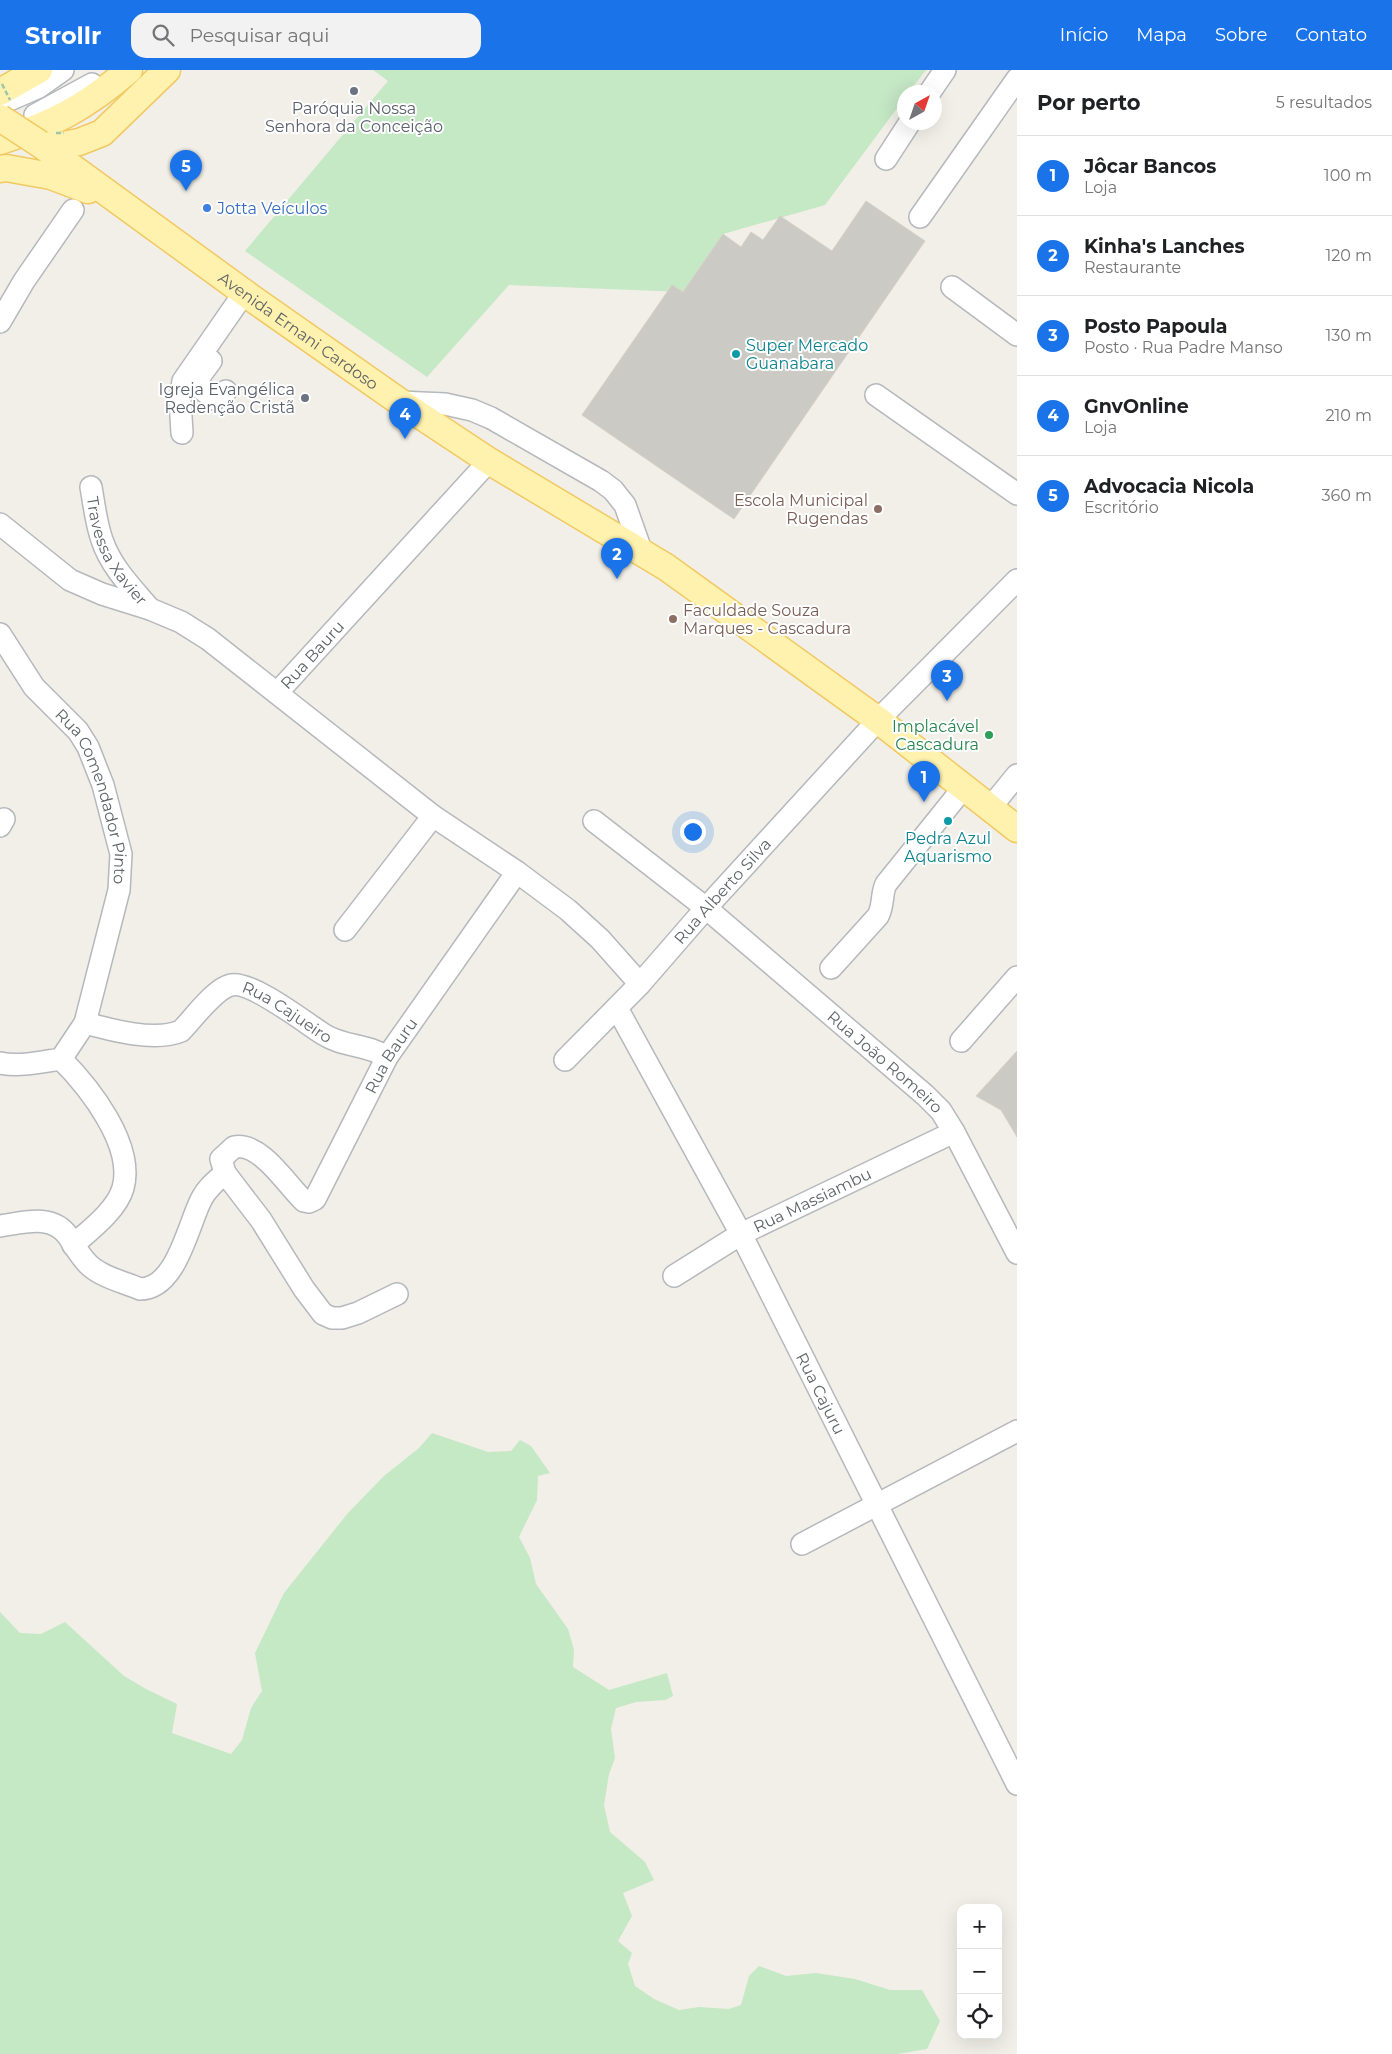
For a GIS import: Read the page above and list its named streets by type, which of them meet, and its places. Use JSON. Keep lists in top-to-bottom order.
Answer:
{
  "streets": {
    "main road": ["Avenida Ernani Cardoso"],
    "street": [
      "Travessa Xavier",
      "Rua Bauru",
      "Rua Comendador Pinto",
      "Rua Alberto Silva",
      "Rua Cajueiro",
      "Rua João Romeiro",
      "Rua Massiambu",
      "Rua Cajuru"
    ]
  },
  "crossings": [
    ["Avenida Ernani Cardoso", "Rua Bauru"],
    ["Avenida Ernani Cardoso", "Rua Alberto Silva"],
    ["Rua Bauru", "Rua Alberto Silva"],
    ["Rua Bauru", "Rua Cajueiro"],
    ["Rua Comendador Pinto", "Rua Cajueiro"],
    ["Rua Alberto Silva", "Rua João Romeiro"],
    ["Rua Alberto Silva", "Rua Cajuru"],
    ["Rua João Romeiro", "Rua Massiambu"],
    ["Rua Massiambu", "Rua Cajuru"]
  ],
  "places": [
    "Paróquia Nossa Senhora da Conceição",
    "Jotta Veículos",
    "Super Mercado Guanabara",
    "Igreja Evangélica Redenção Cristã",
    "Escola Municipal Rugendas",
    "Faculdade Souza Marques - Cascadura",
    "Implacável Cascadura",
    "Pedra Azul Aquarismo"
  ],
  "north": "top right",
  "page": {
    "header": "Strollr",
    "search": "Pesquisar aqui",
    "nav": [
      "Início",
      "Mapa",
      "Sobre",
      "Contato"
    ],
    "heading": ["Por perto", "5 resultados"],
    "list": [
      {
        "mark": "1",
        "name": "Jôcar Bancos",
        "note": "Loja",
        "value": "100 m"
      },
      {
        "mark": "2",
        "name": "Kinha's Lanches",
        "note": "Restaurante",
        "value": "120 m"
      },
      {
        "mark": "3",
        "name": "Posto Papoula",
        "note": "Posto · Rua Padre Manso",
        "value": "130 m"
      },
      {
        "mark": "4",
        "name": "GnvOnline",
        "note": "Loja",
        "value": "210 m"
      },
      {
        "mark": "5",
        "name": "Advocacia Nicola",
        "note": "Escritório",
        "value": "360 m"
      }
    ],
    "pins": [
      "5",
      "4",
      "2",
      "3",
      "1"
    ],
    "map_buttons": ["+", "−"]
  }
}
